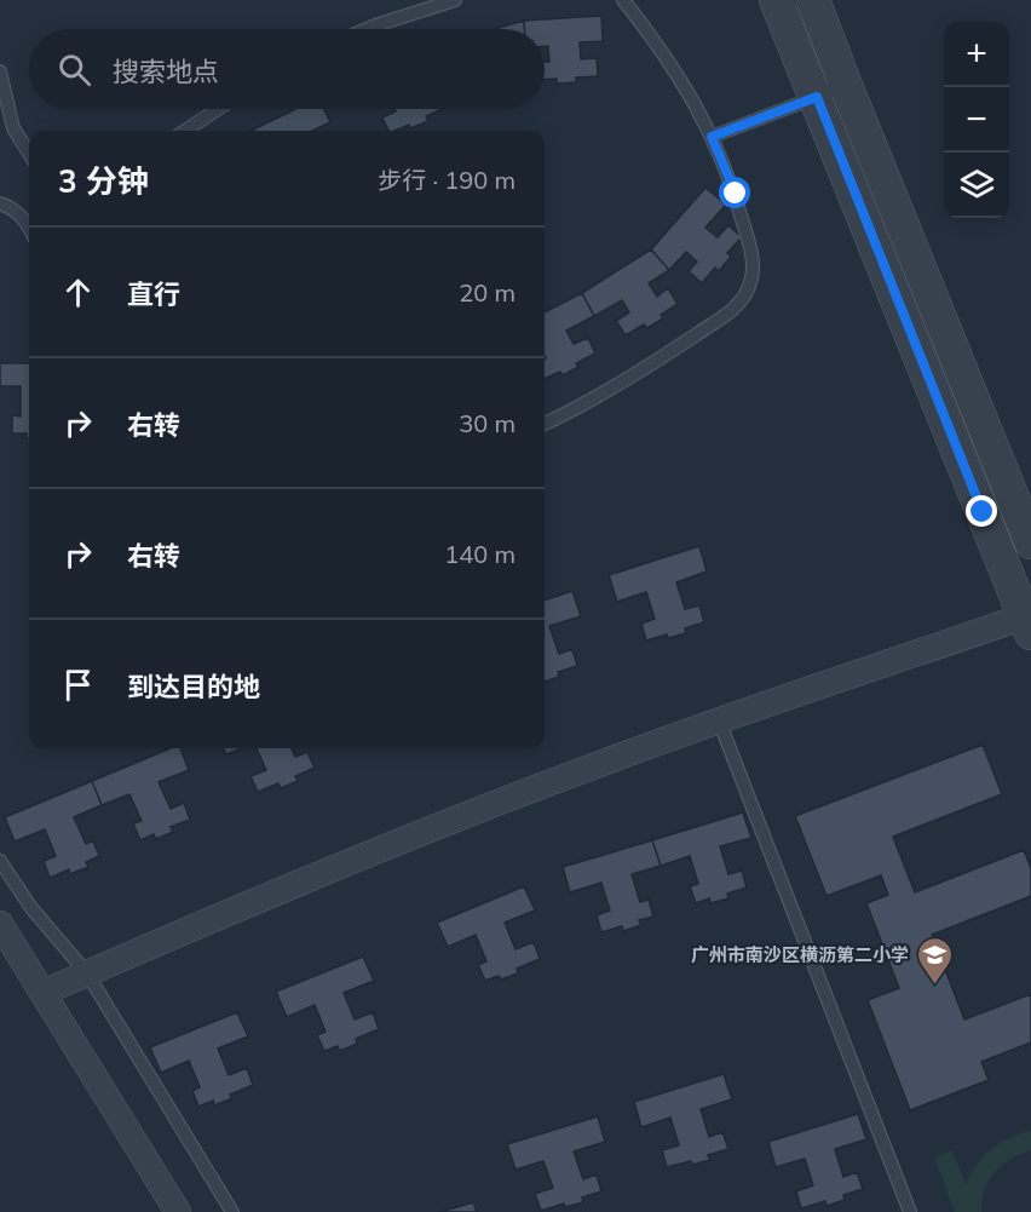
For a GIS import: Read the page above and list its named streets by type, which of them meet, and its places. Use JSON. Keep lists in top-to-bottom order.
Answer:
{
  "places": {
    "school or university": ["广州市南沙区横沥第二小学"]
  },
  "page": {
    "map_buttons": ["+", "−"],
    "search": "搜索地点",
    "heading": ["3 分钟", "步行 · 190 m"],
    "list": [
      ["直行", "20 m"],
      ["右转", "30 m"],
      ["右转", "140 m"],
      "到达目的地"
    ]
  }
}
